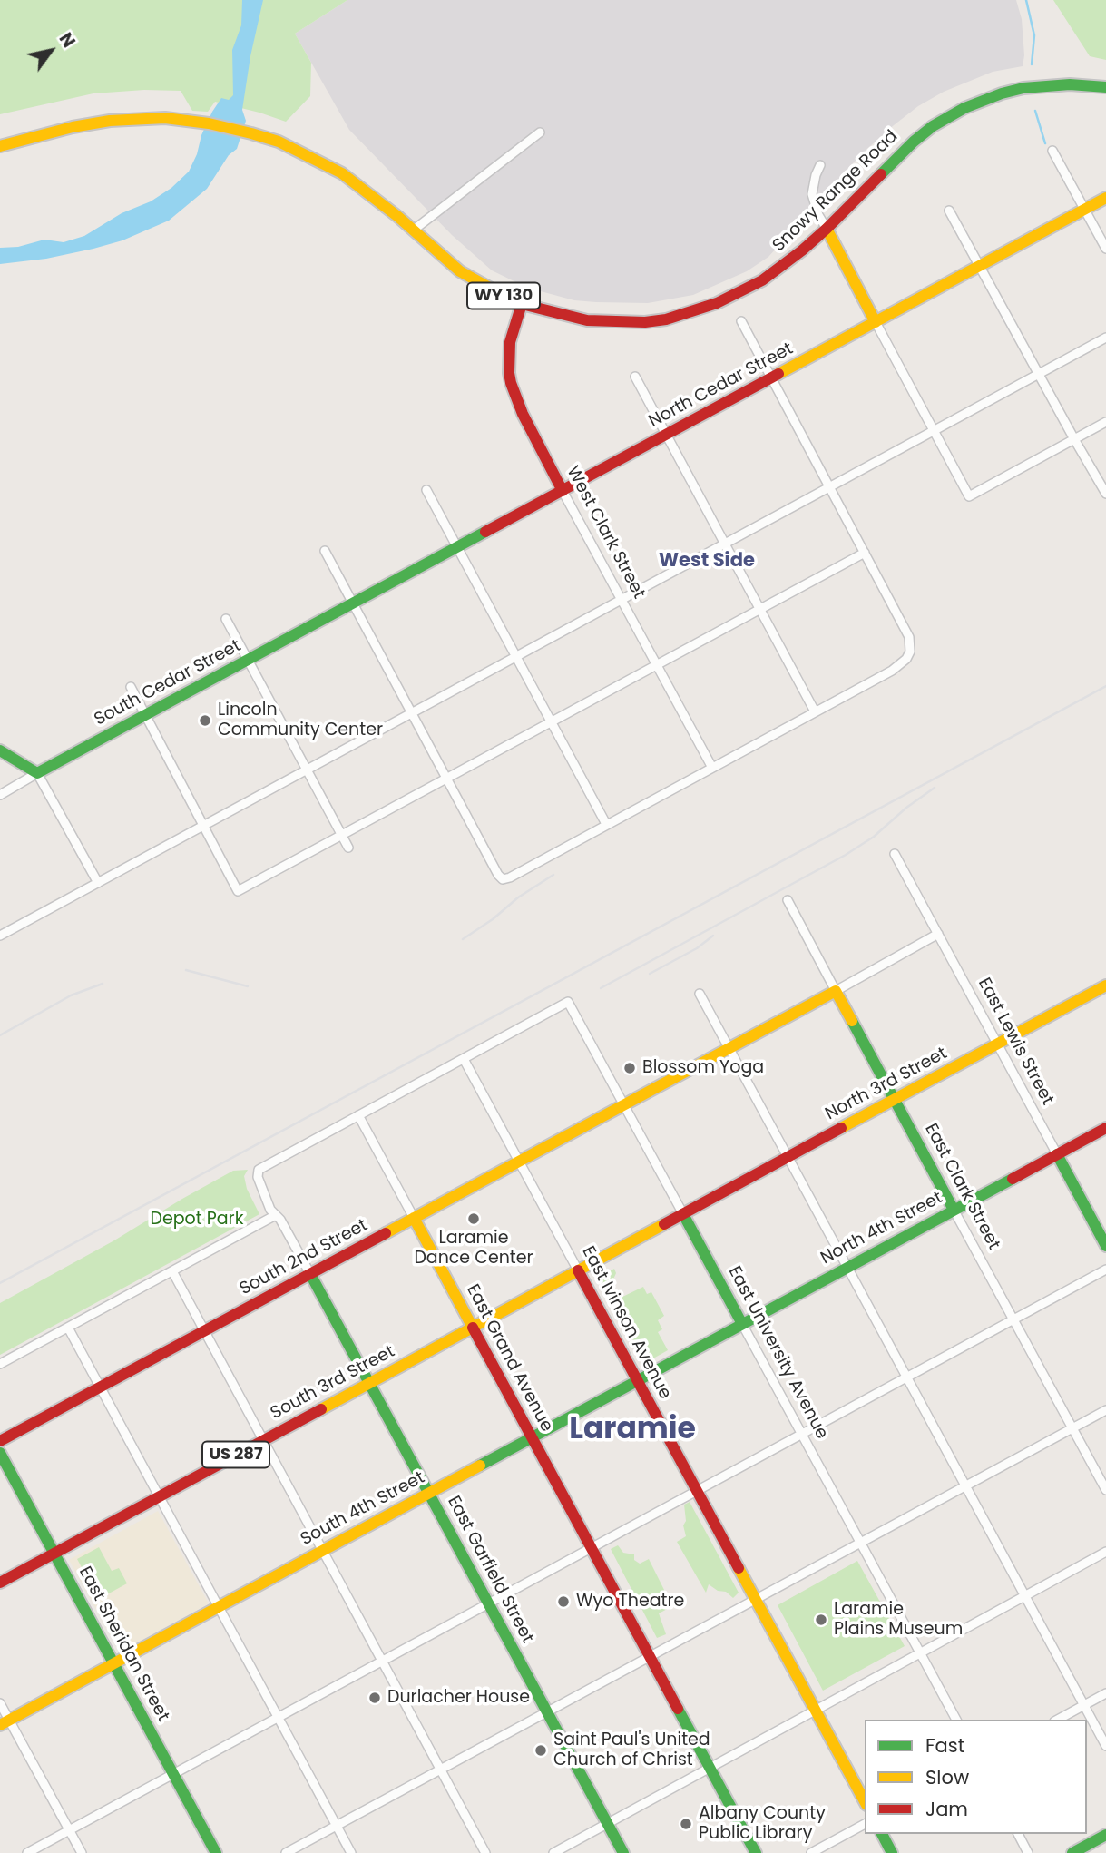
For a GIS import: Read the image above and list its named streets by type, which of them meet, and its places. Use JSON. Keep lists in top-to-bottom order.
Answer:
{
  "streets": {
    "street": [
      "Snowy Range Road",
      "WY 130",
      "North Cedar Street",
      "West Clark Street",
      "South Cedar Street",
      "East Lewis Street",
      "North 3rd Street",
      "East Clark Street",
      "North 4th Street",
      "South 2nd Street",
      "East Ivinson Avenue",
      "East University Avenue",
      "East Grand Avenue",
      "South 3rd Street",
      "US 287",
      "South 4th Street",
      "East Garfield Street",
      "East Sheridan Street"
    ]
  },
  "crossings": [
    ["Snowy Range Road", "West Clark Street"],
    ["North Cedar Street", "West Clark Street"],
    ["North Cedar Street", "South Cedar Street"],
    ["East Lewis Street", "North 3rd Street"],
    ["East Lewis Street", "North 4th Street"],
    ["North 3rd Street", "East Clark Street"],
    ["North 3rd Street", "East University Avenue"],
    ["North 3rd Street", "South 3rd Street"],
    ["East Clark Street", "North 4th Street"],
    ["East Clark Street", "South 2nd Street"],
    ["North 4th Street", "East University Avenue"],
    ["North 4th Street", "South 4th Street"],
    ["South 2nd Street", "East Ivinson Avenue"],
    ["South 2nd Street", "East University Avenue"],
    ["South 2nd Street", "East Grand Avenue"],
    ["South 2nd Street", "East Garfield Street"],
    ["East Ivinson Avenue", "East University Avenue"],
    ["East Ivinson Avenue", "South 3rd Street"],
    ["East Ivinson Avenue", "South 4th Street"],
    ["East University Avenue", "South 3rd Street"],
    ["East University Avenue", "South 4th Street"],
    ["East Grand Avenue", "South 3rd Street"],
    ["East Grand Avenue", "South 4th Street"],
    ["East Grand Avenue", "East Garfield Street"],
    ["South 3rd Street", "East Garfield Street"],
    ["South 3rd Street", "East Sheridan Street"],
    ["South 4th Street", "East Garfield Street"],
    ["South 4th Street", "East Sheridan Street"]
  ],
  "districts": ["West Side", "Laramie"],
  "parks": ["Depot Park"],
  "places": [
    "Lincoln Community Center",
    "Blossom Yoga",
    "Laramie Dance Center",
    "Wyo Theatre",
    "Laramie Plains Museum",
    "Durlacher House",
    "Saint Paul's United Church of Christ",
    "Albany County Public Library"
  ],
  "legend": ["Fast", "Slow", "Jam"],
  "north": "top right"
}
